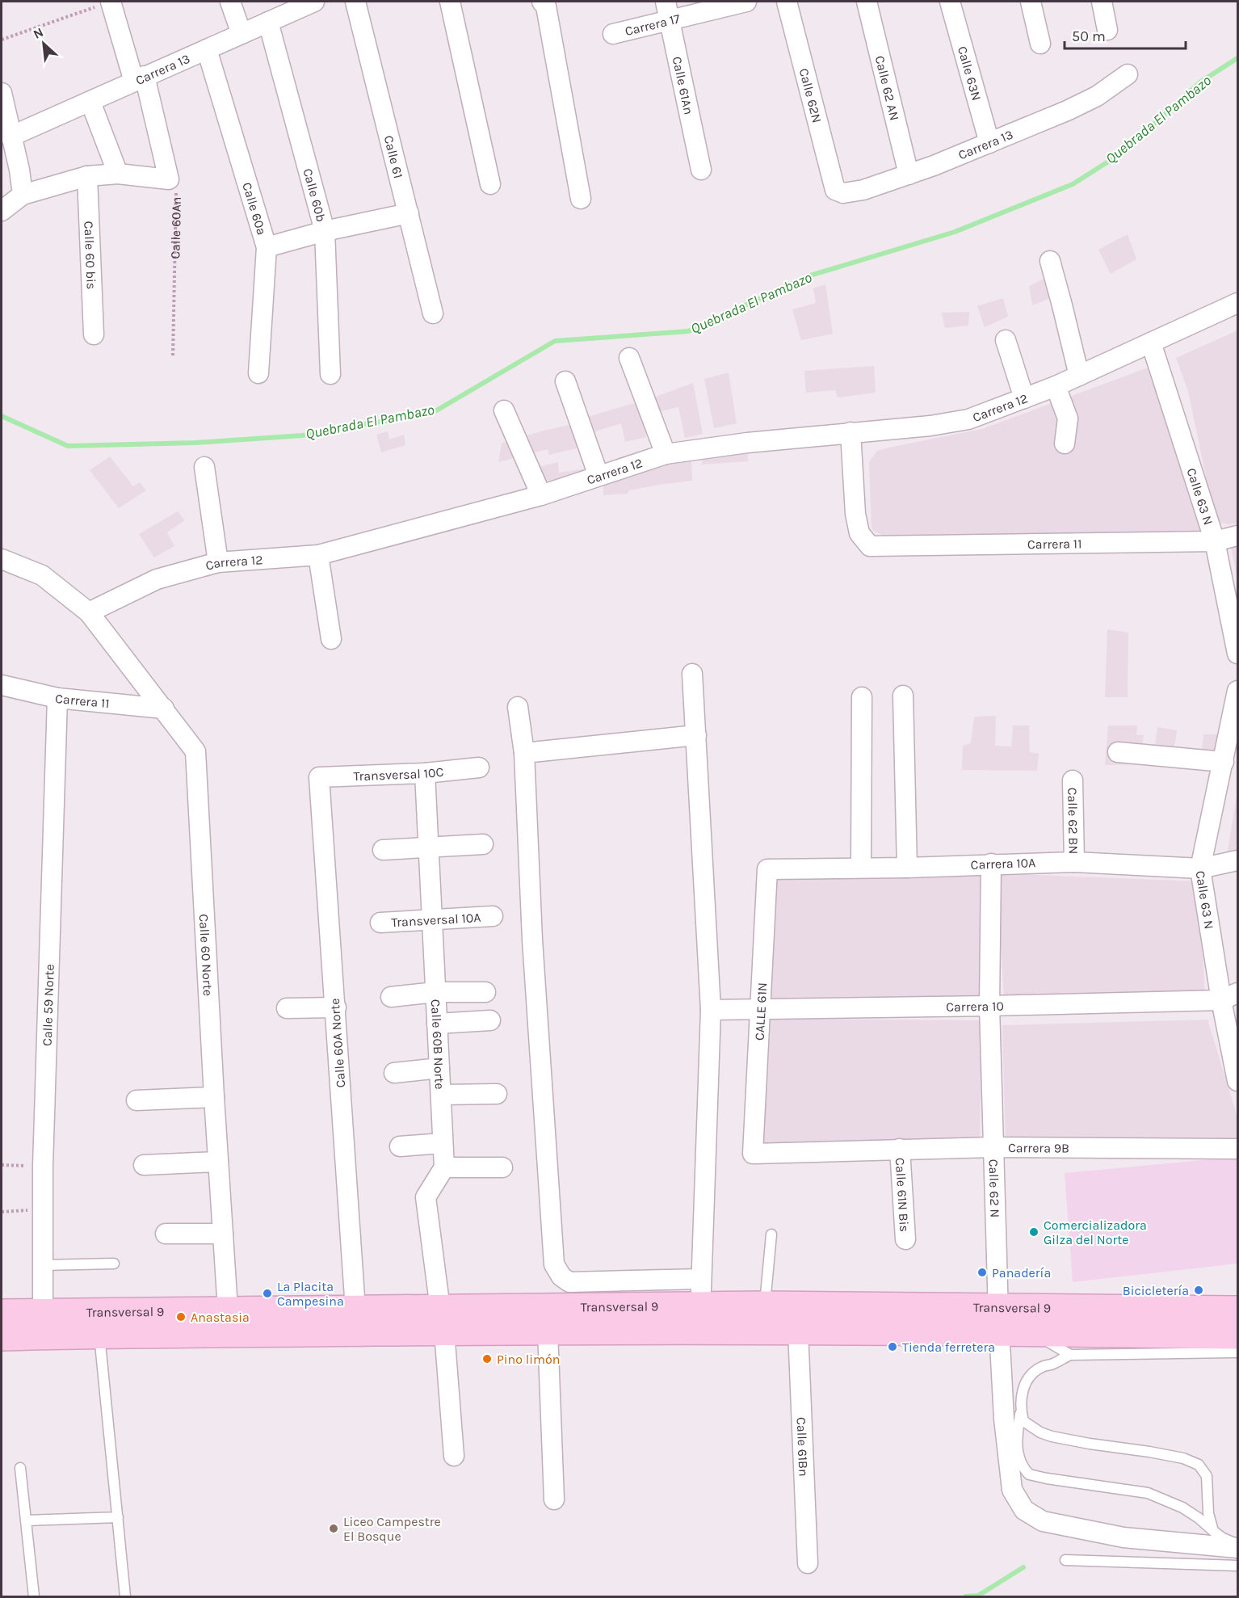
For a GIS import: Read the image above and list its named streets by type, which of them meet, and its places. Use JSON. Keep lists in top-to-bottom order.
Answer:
{
  "streets": {
    "main road": ["Transversal 9"],
    "street": [
      "Carrera 17",
      "Carrera 13",
      "Calle 63N",
      "Calle 61An",
      "Calle 62 AN",
      "Calle 62N",
      "Calle 61",
      "Calle 60b",
      "Calle 60a",
      "Calle 60An",
      "Calle 60 bis",
      "Carrera 12",
      "Calle 63 N",
      "Carrera 11",
      "Transversal 10C",
      "Calle 62 BN",
      "Carrera 10A",
      "Transversal 10A",
      "Calle 60 Norte",
      "Calle 59 Norte",
      "Carrera 10",
      "CALLE 61N",
      "Calle 60A Norte",
      "Calle 60B Norte",
      "Carrera 9B",
      "Calle 62 N",
      "Calle 61N Bis",
      "Calle 61Bn"
    ]
  },
  "crossings": [
    ["Carrera 17", "Calle 61An"],
    ["Carrera 13", "Calle 63N"],
    ["Carrera 13", "Calle 62 AN"],
    ["Carrera 13", "Calle 62N"],
    ["Carrera 13", "Calle 60b"],
    ["Carrera 13", "Calle 60a"],
    ["Carrera 13", "Calle 60An"],
    ["Carrera 12", "Calle 63 N"],
    ["Carrera 12", "Carrera 11"],
    ["Carrera 12", "Calle 60 Norte"],
    ["Calle 63 N", "Carrera 11"],
    ["Calle 63 N", "Carrera 10A"],
    ["Calle 63 N", "Carrera 10"],
    ["Carrera 11", "Calle 60 Norte"],
    ["Carrera 11", "Calle 59 Norte"],
    ["Transversal 10C", "Calle 60A Norte"],
    ["Transversal 10C", "Calle 60B Norte"],
    ["Calle 62 BN", "Carrera 10A"],
    ["Carrera 10A", "CALLE 61N"],
    ["Carrera 10A", "Calle 62 N"],
    ["Transversal 10A", "Calle 60B Norte"],
    ["Calle 60 Norte", "Transversal 9"],
    ["Calle 59 Norte", "Transversal 9"],
    ["Carrera 10", "CALLE 61N"],
    ["Carrera 10", "Calle 62 N"],
    ["CALLE 61N", "Carrera 9B"],
    ["Calle 60A Norte", "Transversal 9"],
    ["Carrera 9B", "Calle 62 N"],
    ["Carrera 9B", "Calle 61N Bis"],
    ["Calle 62 N", "Transversal 9"],
    ["Transversal 9", "Calle 61Bn"]
  ],
  "water": ["Quebrada El Pambazo"],
  "places": [
    "Comercializadora Gilza del Norte",
    "Panadería",
    "Bicicletería",
    "La Placita Campesina",
    "Anastasia",
    "Tienda ferretera",
    "Pino limón",
    "Liceo Campestre El Bosque"
  ],
  "scale_bar": "50 m",
  "north": "top left"
}
